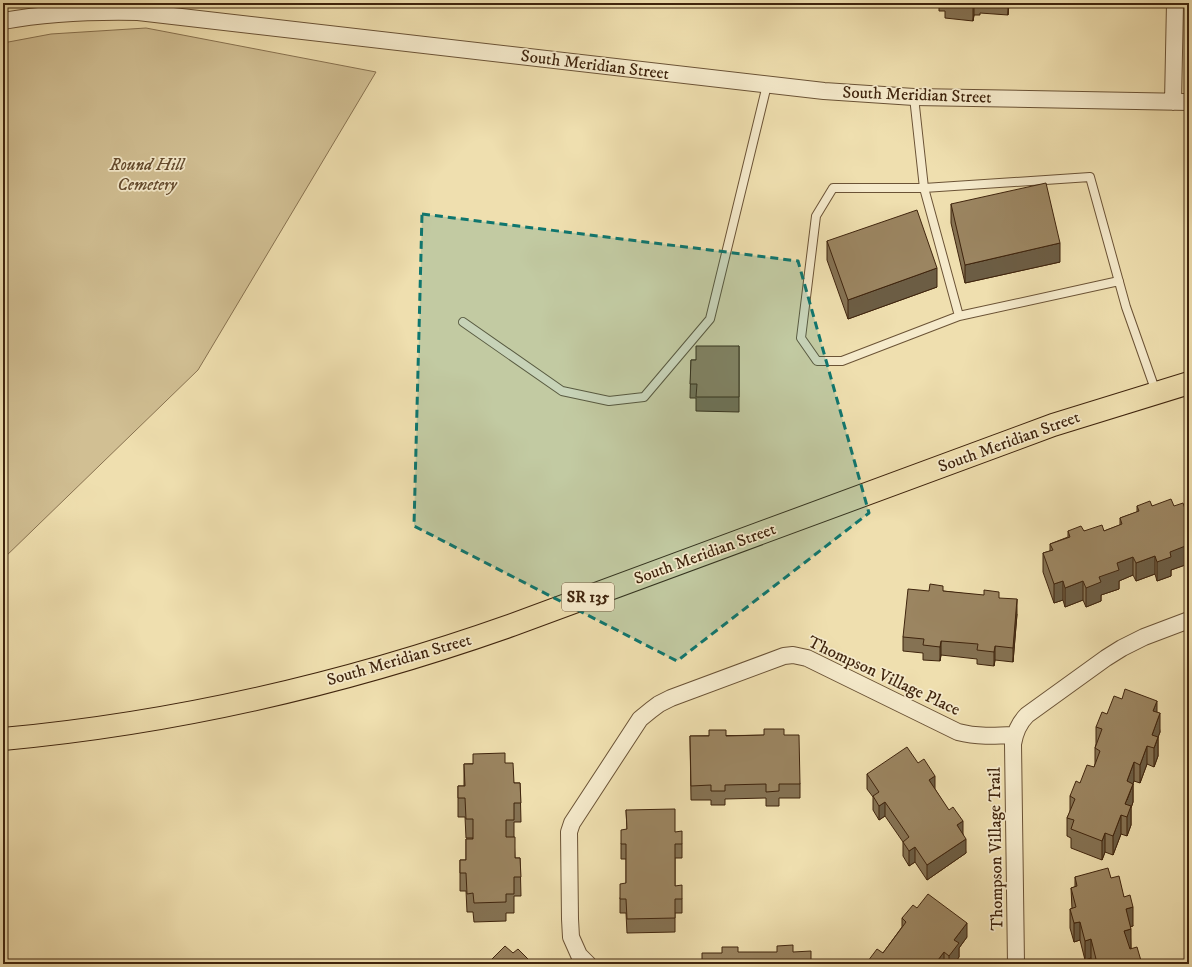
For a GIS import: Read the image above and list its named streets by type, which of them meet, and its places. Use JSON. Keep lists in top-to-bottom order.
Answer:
{
  "streets": {
    "main road": ["South Meridian Street", "SR 135"],
    "street": ["Thompson Village Place", "Thompson Village Trail"]
  },
  "crossings": [
    ["Thompson Village Place", "Thompson Village Trail"]
  ],
  "parks": ["Round Hill Cemetery"]
}
